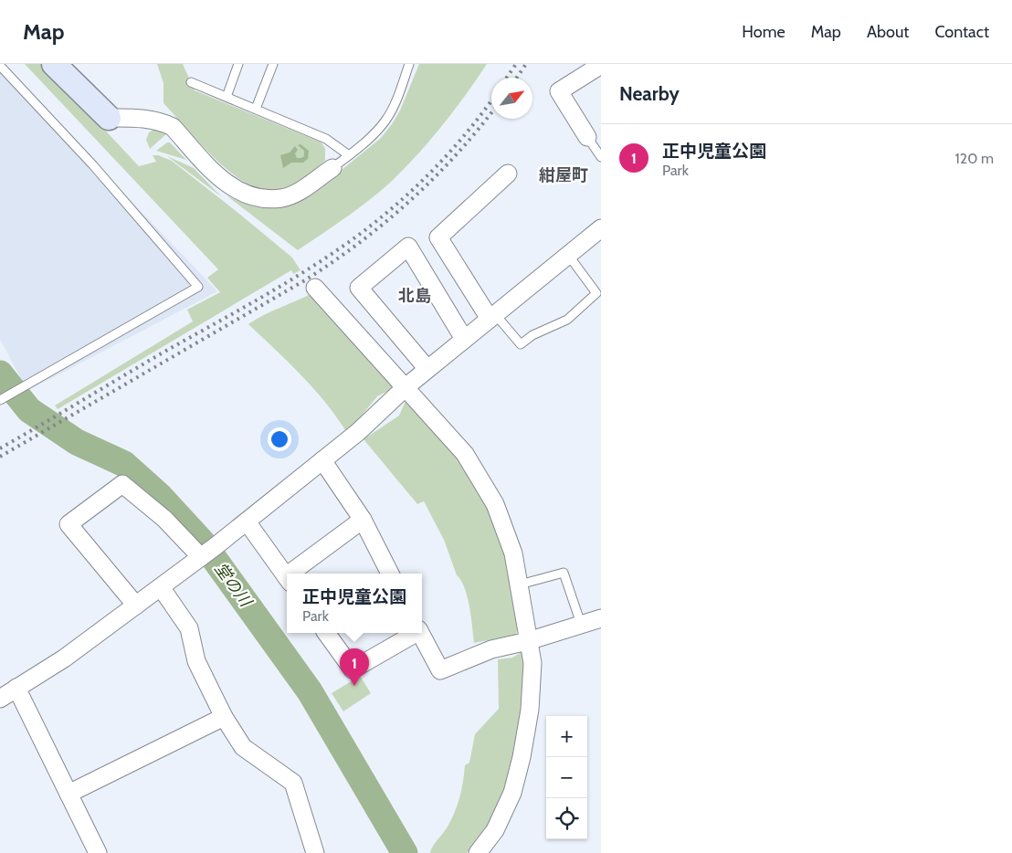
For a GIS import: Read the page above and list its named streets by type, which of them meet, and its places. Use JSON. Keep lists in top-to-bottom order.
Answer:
{
  "districts": ["紺屋町", "北島"],
  "water": ["堂の川"],
  "north": "top right",
  "page": {
    "header": "Map",
    "nav": [
      "Home",
      "Map",
      "About",
      "Contact"
    ],
    "heading": "Nearby",
    "list": [
      {
        "mark": "1",
        "name": "正中児童公園",
        "note": "Park",
        "value": "120 m"
      }
    ],
    "popup": ["正中児童公園", "Park"],
    "pins": "1",
    "map_buttons": ["+", "−"]
  }
}
